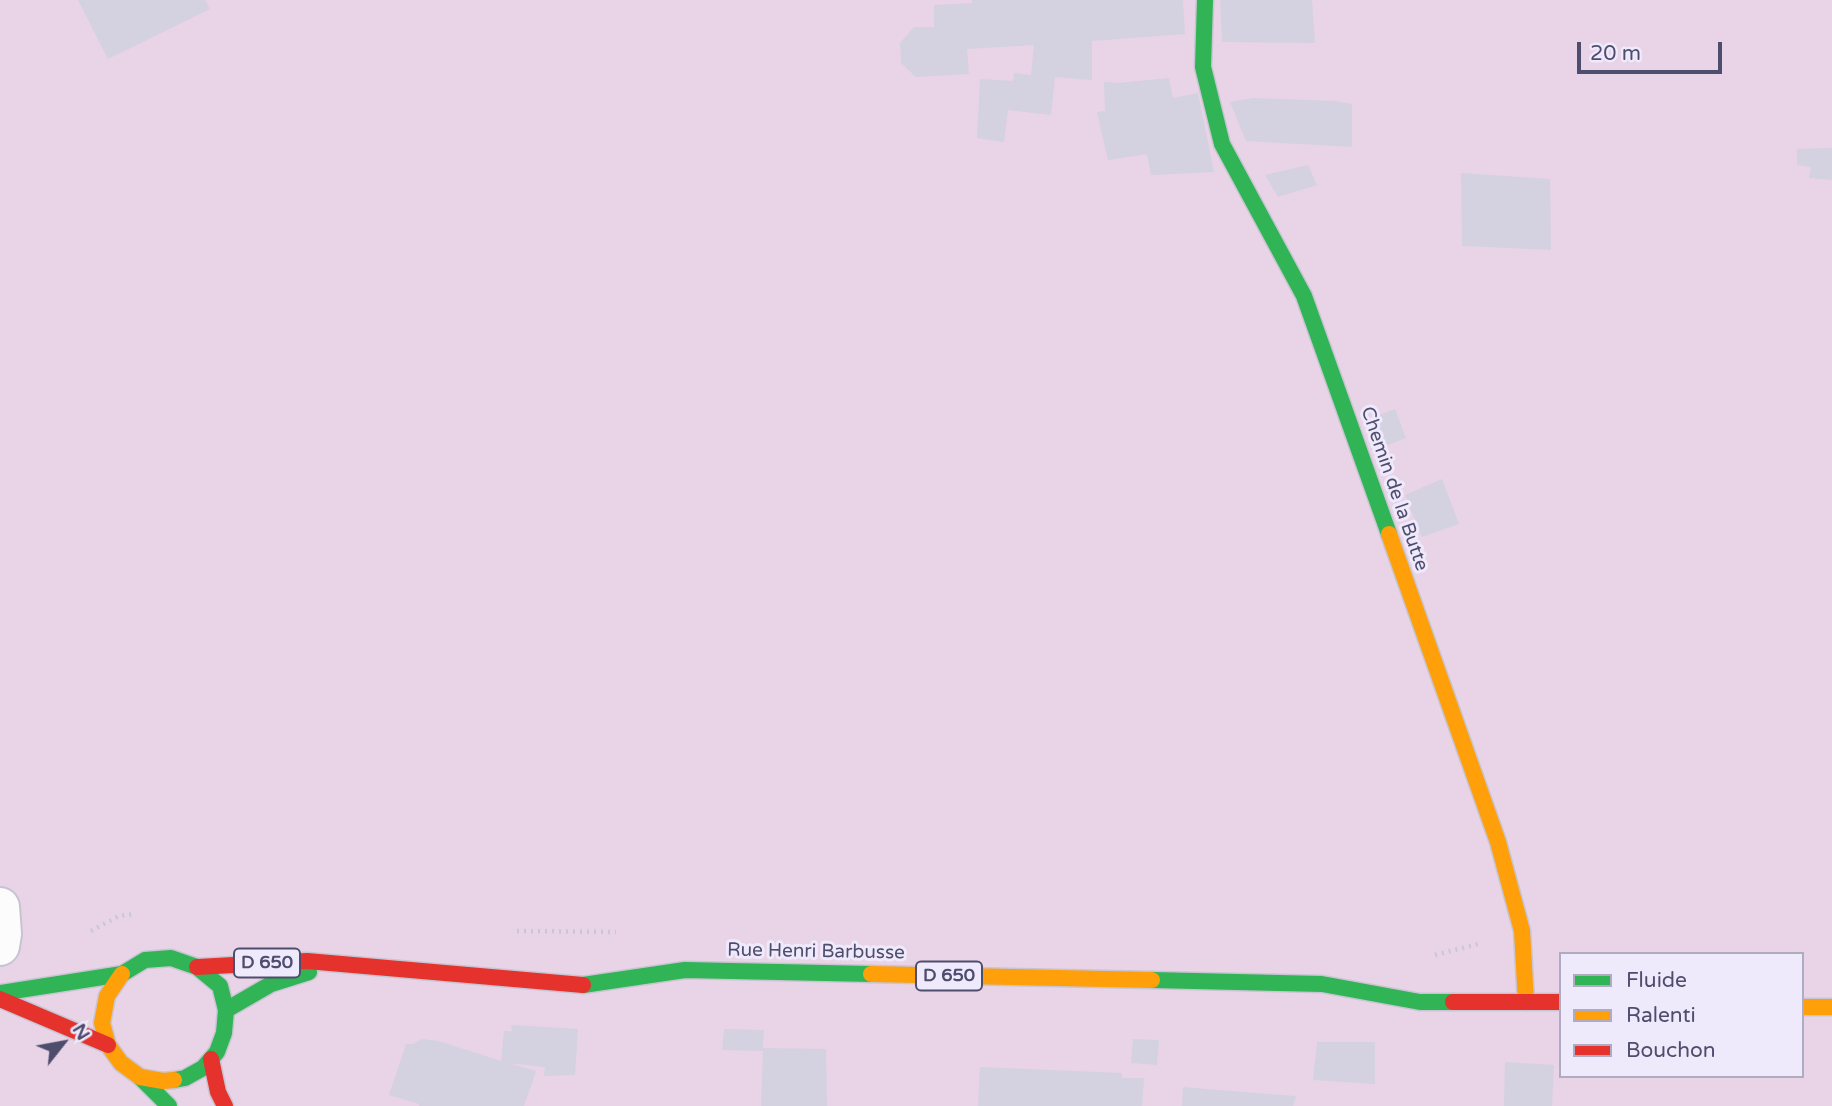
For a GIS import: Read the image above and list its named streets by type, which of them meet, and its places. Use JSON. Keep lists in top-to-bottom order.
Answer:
{
  "streets": {
    "main road": ["Chemin de la Butte", "Rue Henri Barbusse", "D 650"]
  },
  "crossings": [
    ["Chemin de la Butte", "Rue Henri Barbusse"]
  ],
  "legend": ["Fluide", "Ralenti", "Bouchon"],
  "scale_bar": "20 m",
  "north": "top right"
}
